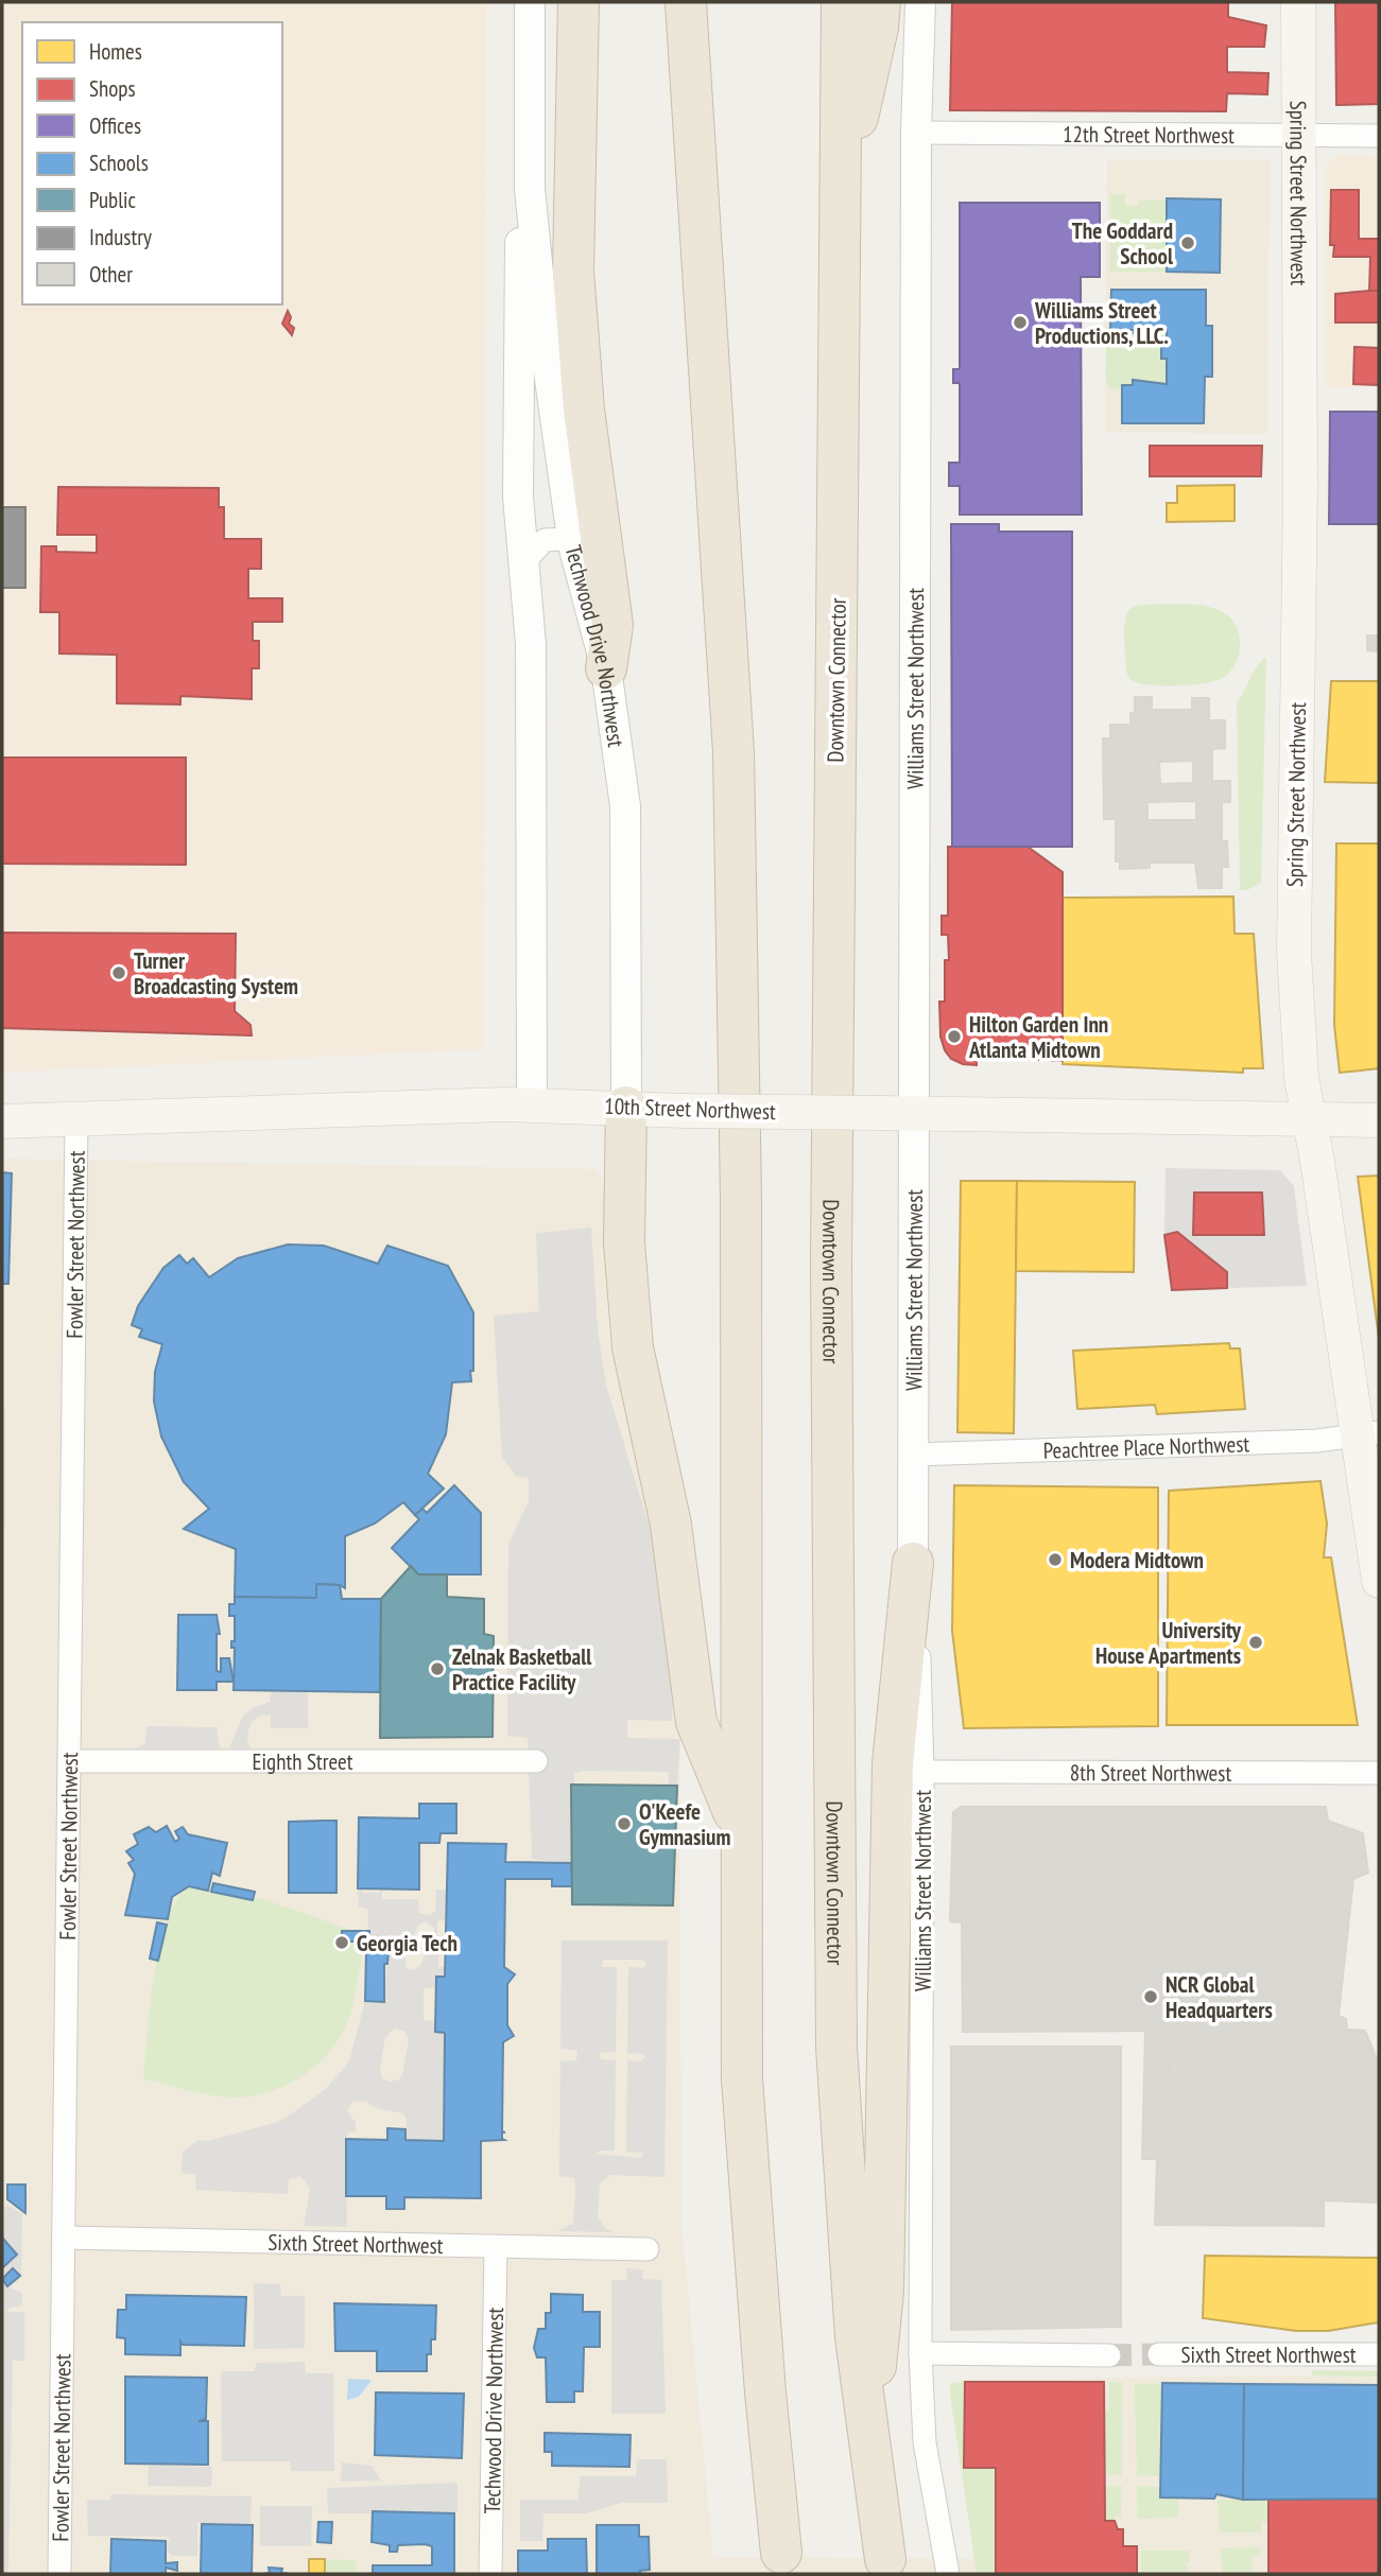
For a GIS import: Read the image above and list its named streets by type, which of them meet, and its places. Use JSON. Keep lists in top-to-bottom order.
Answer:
{
  "streets": {
    "highway": ["Downtown Connector"],
    "main road": ["Spring Street Northwest", "10th Street Northwest"],
    "street": [
      "12th Street Northwest",
      "Techwood Drive Northwest",
      "Williams Street Northwest",
      "Fowler Street Northwest",
      "Peachtree Place Northwest",
      "Eighth Street",
      "8th Street Northwest",
      "Sixth Street Northwest"
    ]
  },
  "crossings": [
    ["12th Street Northwest", "Spring Street Northwest"],
    ["12th Street Northwest", "Williams Street Northwest"],
    ["Spring Street Northwest", "10th Street Northwest"],
    ["Spring Street Northwest", "Peachtree Place Northwest"],
    ["Techwood Drive Northwest", "10th Street Northwest"],
    ["Techwood Drive Northwest", "Sixth Street Northwest"],
    ["Williams Street Northwest", "10th Street Northwest"],
    ["Williams Street Northwest", "Peachtree Place Northwest"],
    ["Williams Street Northwest", "8th Street Northwest"],
    ["10th Street Northwest", "Fowler Street Northwest"],
    ["Fowler Street Northwest", "Eighth Street"],
    ["Fowler Street Northwest", "Sixth Street Northwest"]
  ],
  "places": [
    "The Goddard School",
    "Williams Street Productions, LLC.",
    "Turner Broadcasting System",
    "Hilton Garden Inn Atlanta Midtown",
    "Modera Midtown",
    "University House Apartments",
    "Zelnak Basketball Practice Facility",
    "O'Keefe Gymnasium",
    "Georgia Tech",
    "NCR Global Headquarters"
  ],
  "legend": [
    "Homes",
    "Shops",
    "Offices",
    "Schools",
    "Public",
    "Industry",
    "Other"
  ]
}
